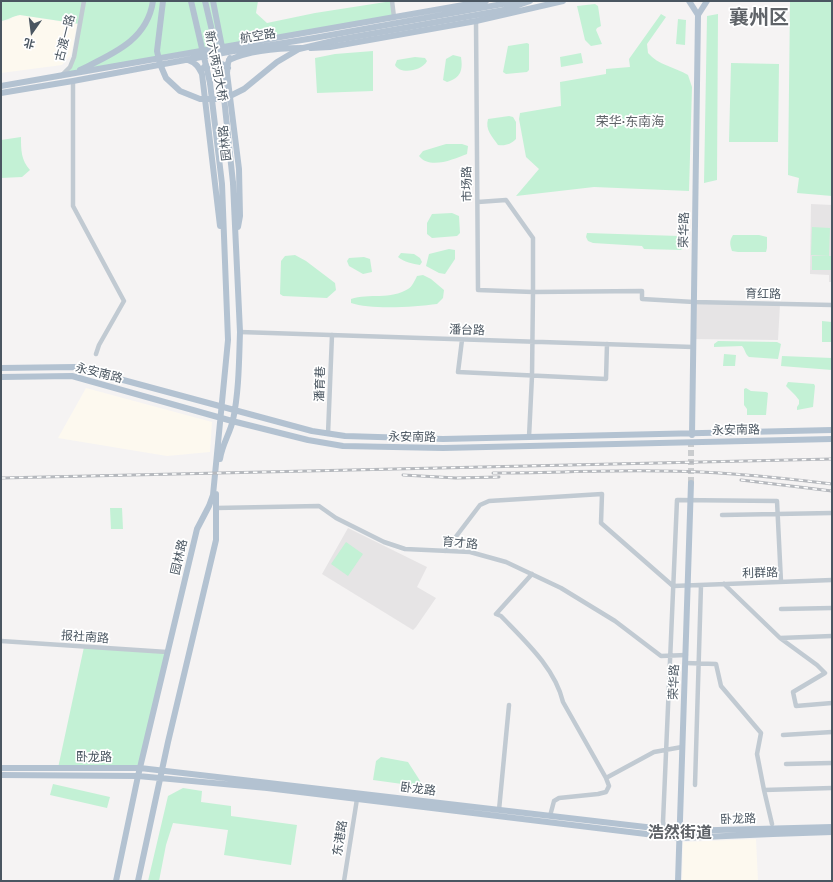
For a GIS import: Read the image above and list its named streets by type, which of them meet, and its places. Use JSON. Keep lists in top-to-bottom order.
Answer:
{
  "streets": {
    "main road": [
      "航空路",
      "新六两河大桥",
      "园林路",
      "荣华路",
      "永安南路",
      "卧龙路"
    ],
    "street": [
      "古渡一路",
      "市场路",
      "育红路",
      "潘台路",
      "潘育巷",
      "育才路",
      "利群路",
      "报社南路",
      "东港路"
    ]
  },
  "crossings": [
    ["航空路", "古渡一路"],
    ["新六两河大桥", "园林路"],
    ["园林路", "潘台路"],
    ["园林路", "永安南路"],
    ["园林路", "育才路"],
    ["园林路", "报社南路"],
    ["园林路", "卧龙路"],
    ["市场路", "育红路"],
    ["荣华路", "育红路"],
    ["荣华路", "潘台路"],
    ["荣华路", "永安南路"],
    ["荣华路", "育才路"],
    ["荣华路", "利群路"],
    ["荣华路", "卧龙路"],
    ["潘台路", "潘育巷"],
    ["永安南路", "潘育巷"],
    ["卧龙路", "东港路"]
  ],
  "districts": ["襄州区", "荣华·东南海", "浩然街道"],
  "north": "bottom"
}
